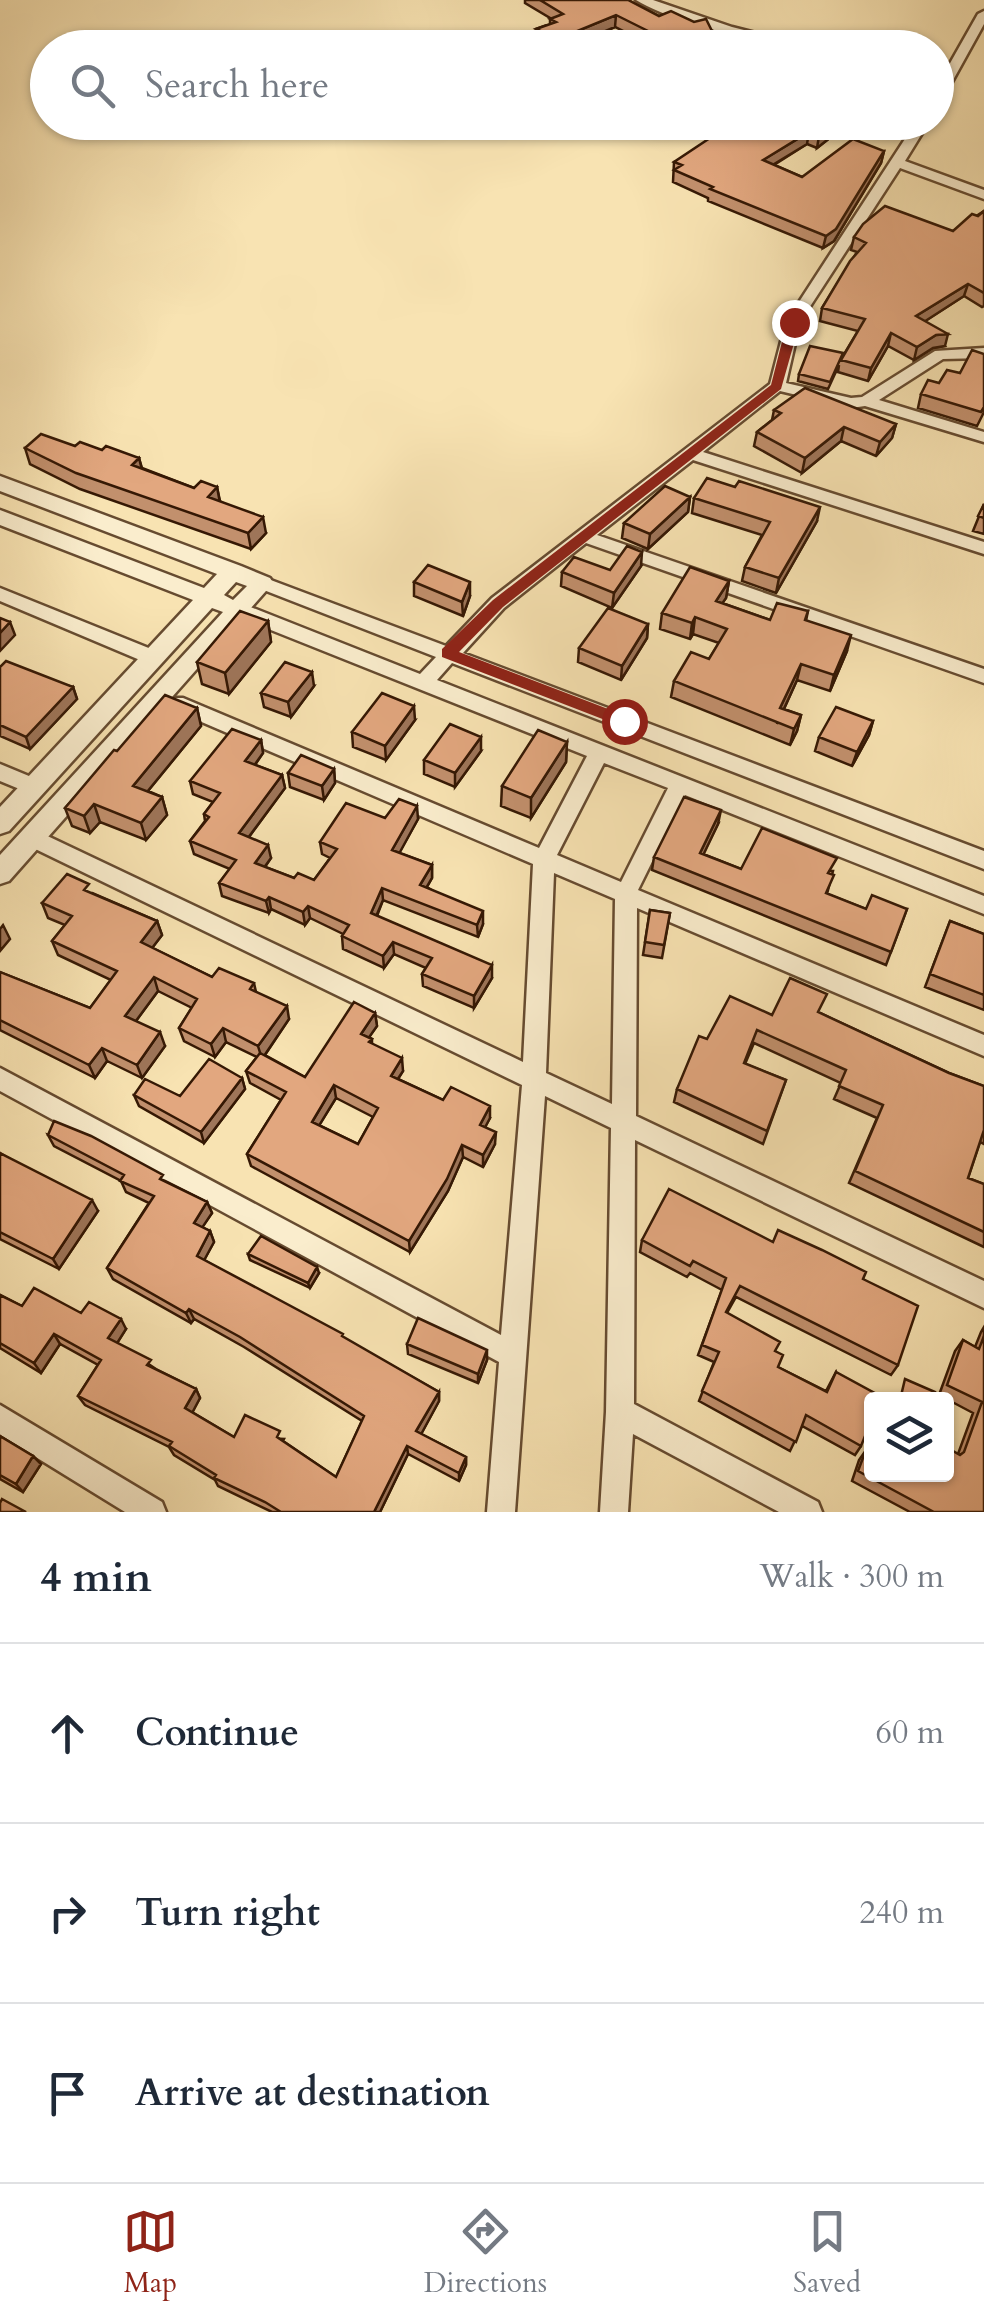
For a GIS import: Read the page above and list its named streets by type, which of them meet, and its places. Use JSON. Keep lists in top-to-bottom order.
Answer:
{
  "page": {
    "search": "Search here",
    "heading": ["4 min", "Walk · 300 m"],
    "list": [
      ["Continue", "60 m"],
      ["Turn right", "240 m"],
      "Arrive at destination"
    ],
    "nav": ["Map", "Directions", "Saved"]
  }
}
